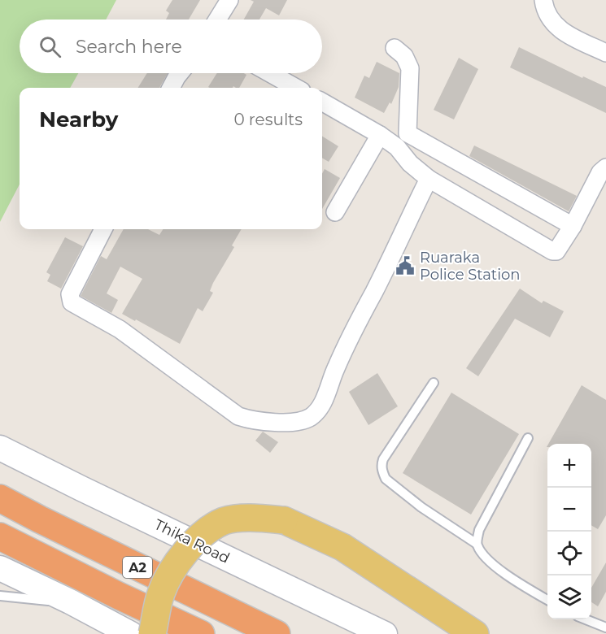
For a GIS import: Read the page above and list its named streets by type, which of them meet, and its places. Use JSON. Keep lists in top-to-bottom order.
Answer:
{
  "streets": {
    "highway": ["A2"],
    "main road": ["Thika Road"]
  },
  "places": {
    "public building": ["Ruaraka Police Station"]
  },
  "page": {
    "search": "Search here",
    "heading": ["Nearby", "0 results"],
    "map_buttons": ["+", "−"]
  }
}
